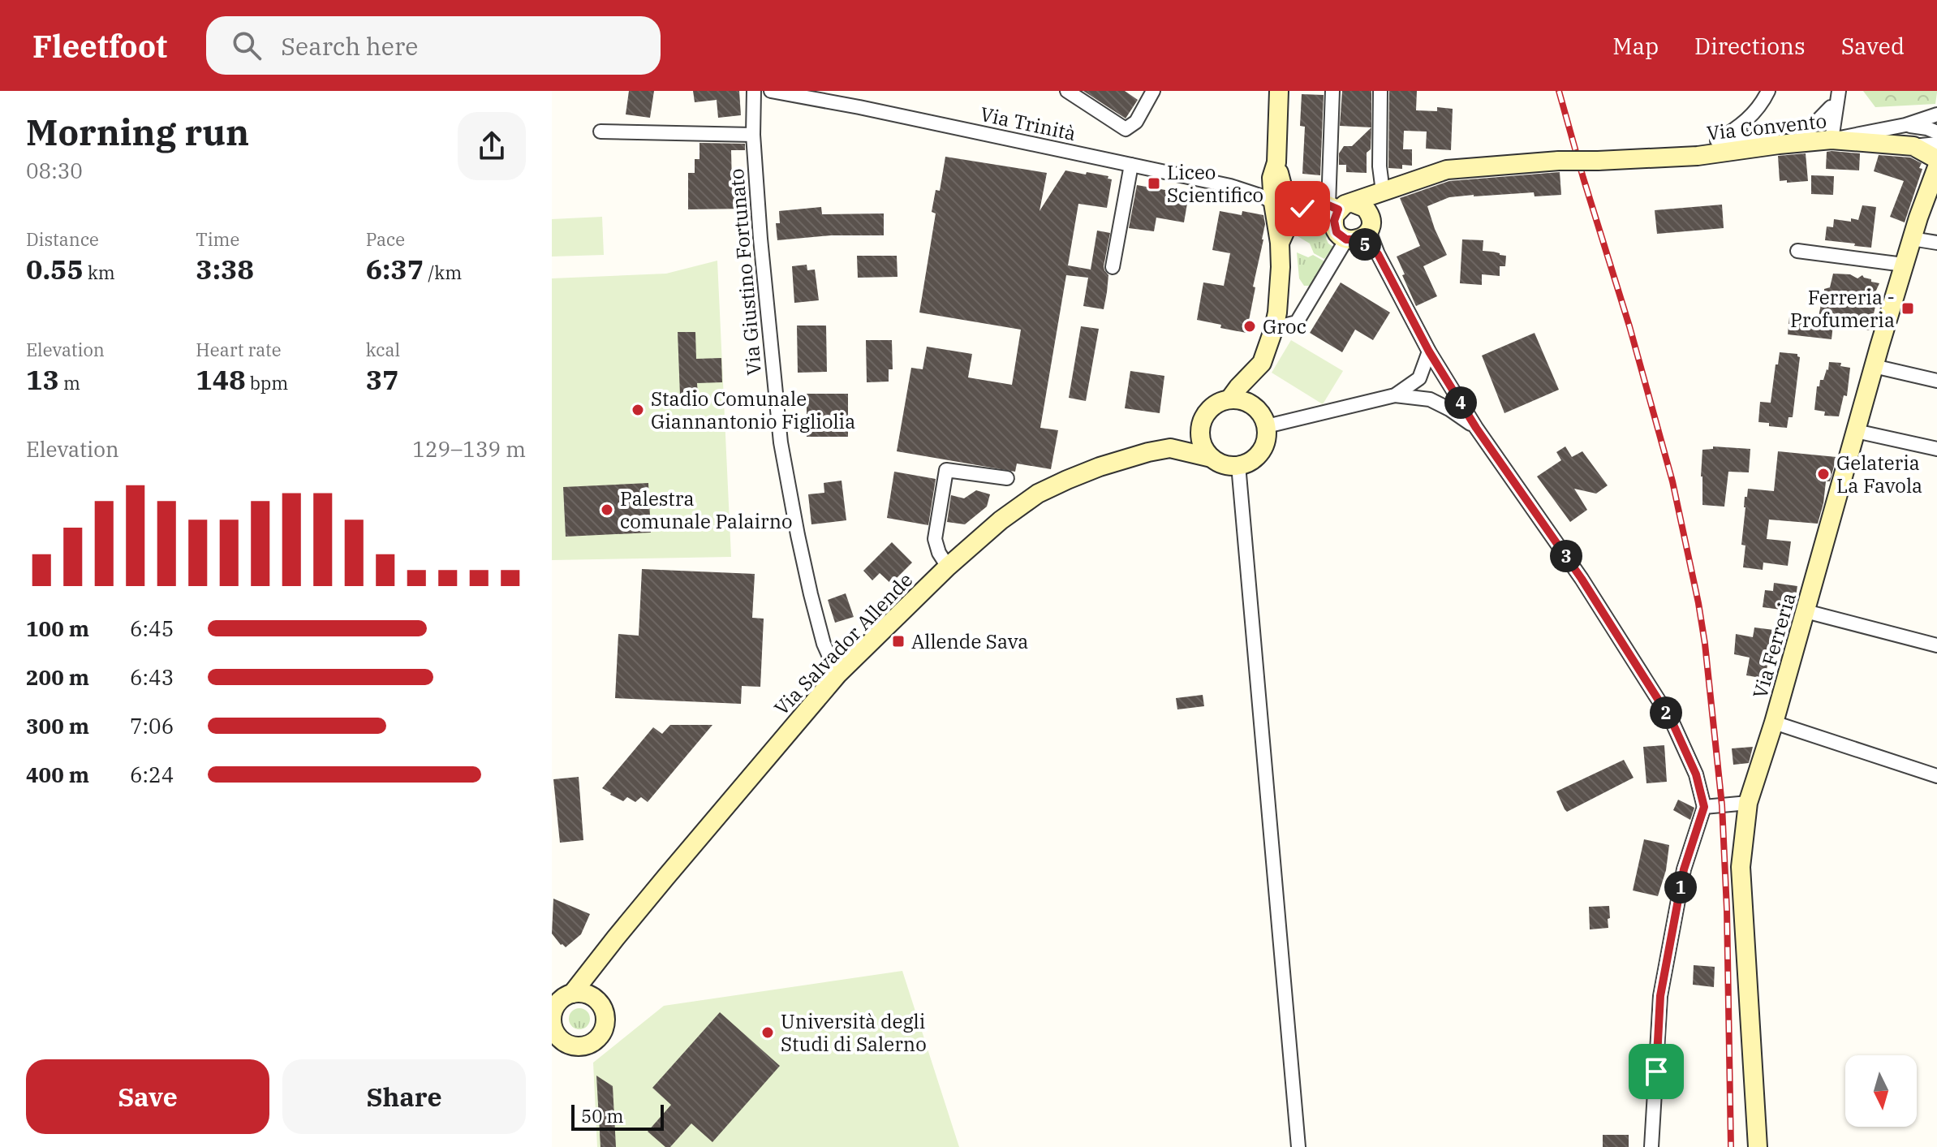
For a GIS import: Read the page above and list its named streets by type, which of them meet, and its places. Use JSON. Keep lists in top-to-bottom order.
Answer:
{
  "streets": {
    "street": [
      "Via Trinità",
      "Via Convento",
      "Via Giustino Fortunato",
      "Via Salvador Allende",
      "Via Ferreria"
    ]
  },
  "crossings": [
    ["Via Giustino Fortunato", "Via Salvador Allende"]
  ],
  "places": {
    "transit": ["Liceo Scientifico", "Ferreria - Profumeria", "Allende Sava"],
    "other": [
      "Groc",
      "Stadio Comunale Giannantonio Figliolia",
      "Gelateria La Favola",
      "Palestra comunale Palairno",
      "Università degli Studi di Salerno"
    ]
  },
  "scale_bar": "50 m",
  "north": "bottom",
  "page": {
    "header": "Fleetfoot",
    "search": "Search here",
    "nav": ["Map", "Directions", "Saved"],
    "heading": ["Morning run", "08:30"],
    "stats": [
      ["Distance", "0.55 km"],
      ["Time", "3:38"],
      ["Pace", "6:37 /km"],
      ["Elevation", "13 m"],
      ["Heart rate", "148 bpm"],
      ["kcal", "37"]
    ],
    "pins": [
      "5",
      "4",
      "3",
      "2",
      "1"
    ],
    "chart": ["Elevation", "129–139 m"],
    "list": [
      {
        "name": "100 m",
        "note": "6:45"
      },
      {
        "name": "200 m",
        "note": "6:43"
      },
      {
        "name": "300 m",
        "note": "7:06"
      },
      {
        "name": "400 m",
        "note": "6:24"
      }
    ],
    "buttons": ["Save", "Share"],
    "scale": "50 m"
  }
}
